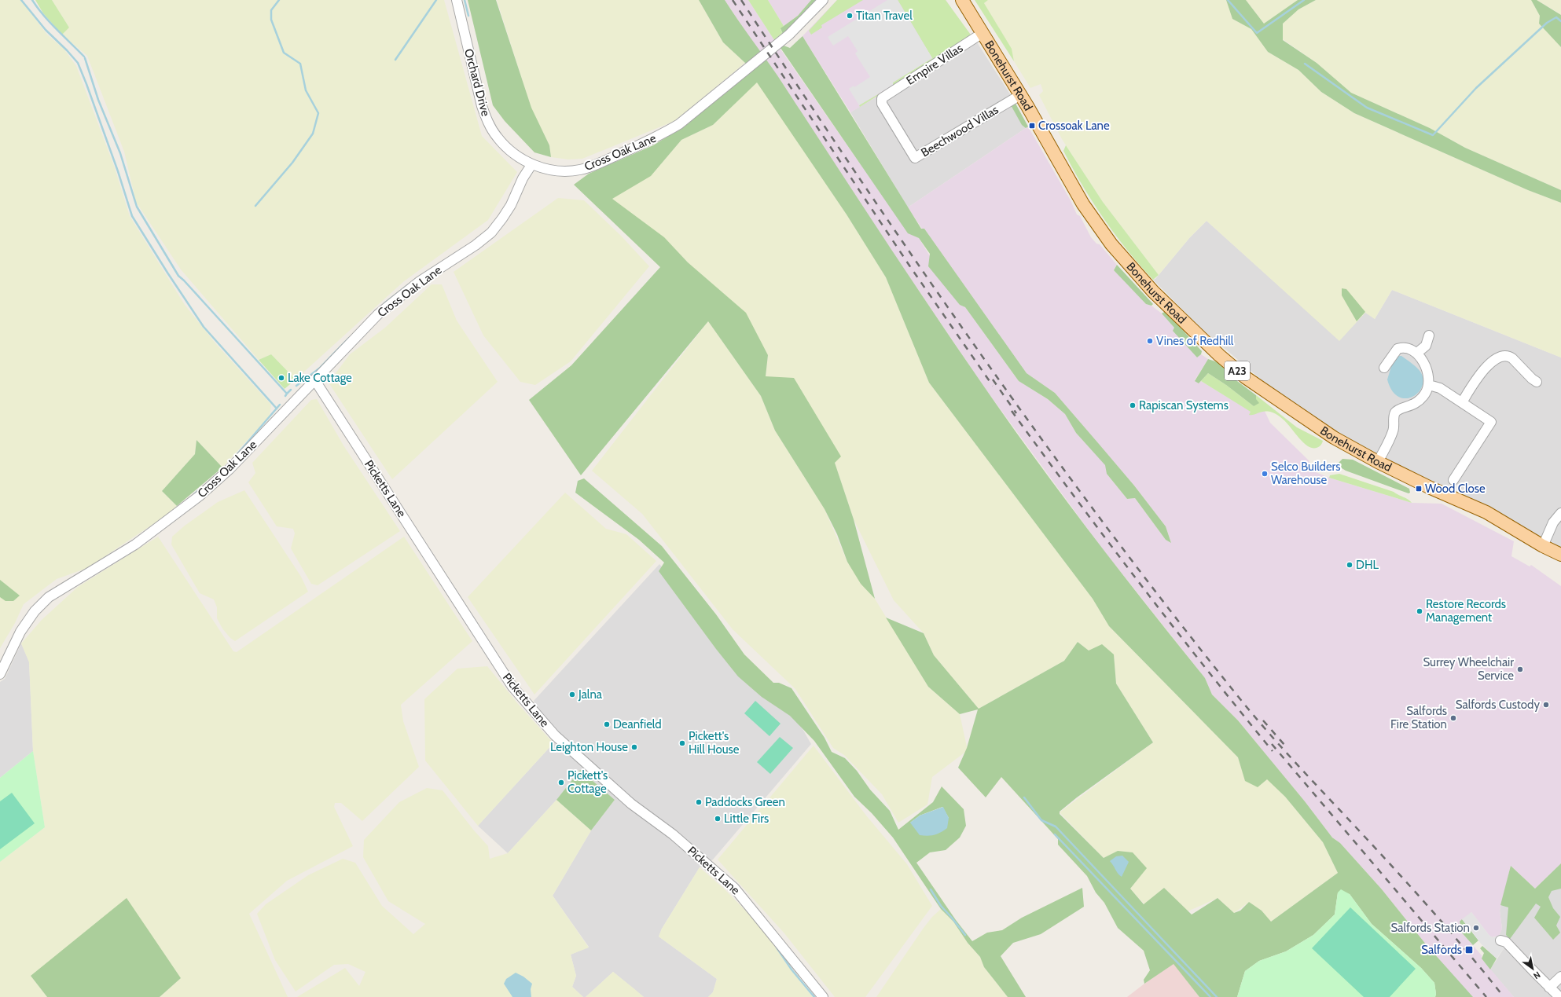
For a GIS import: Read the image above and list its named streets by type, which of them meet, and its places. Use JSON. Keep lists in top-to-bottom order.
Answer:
{
  "streets": {
    "main road": ["Bonehurst Road", "A23"],
    "street": [
      "Empire Villas",
      "Orchard Drive",
      "Beechwood Villas",
      "Cross Oak Lane",
      "Picketts Lane"
    ]
  },
  "crossings": [
    ["Empire Villas", "Bonehurst Road"],
    ["Empire Villas", "Beechwood Villas"],
    ["Bonehurst Road", "Beechwood Villas"],
    ["Orchard Drive", "Cross Oak Lane"],
    ["Cross Oak Lane", "Picketts Lane"]
  ],
  "places": {
    "other": [
      "Titan Travel",
      "Vines of Redhill",
      "Lake Cottage",
      "Rapiscan Systems",
      "Selco Builders Warehouse",
      "DHL",
      "Restore Records Management",
      "Surrey Wheelchair Service",
      "Jalna",
      "Salfords Custody",
      "Salfords Fire Station",
      "Deanfield",
      "Pickett's Hill House",
      "Leighton House",
      "Pickett's Cottage",
      "Paddocks Green",
      "Little Firs",
      "Salfords Station"
    ],
    "transit": ["Crossoak Lane", "Wood Close", "Salfords"]
  },
  "north": "bottom right"
}
